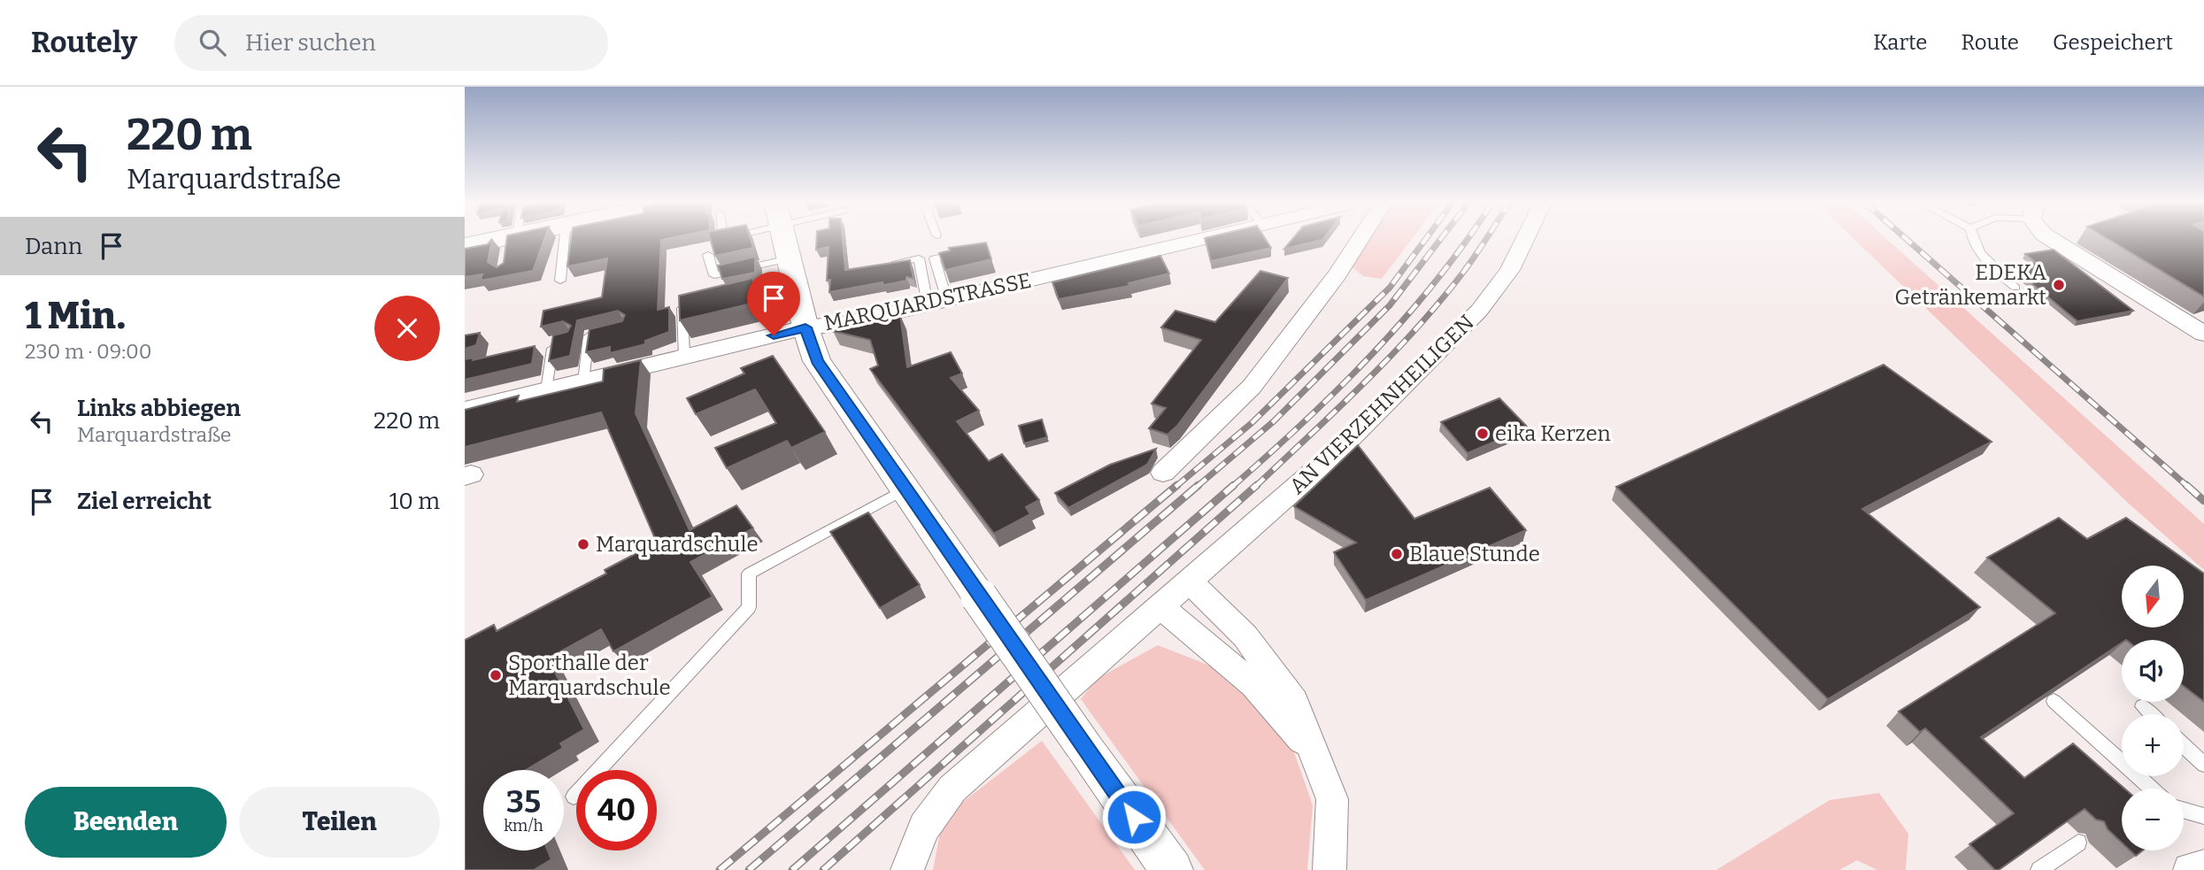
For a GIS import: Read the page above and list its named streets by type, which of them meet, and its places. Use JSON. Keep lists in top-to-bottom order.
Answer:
{
  "streets": {
    "street": ["MARQUARDSTRASSE", "AN VIERZEHNHEILIGEN"]
  },
  "places": [
    "EDEKA Getränkemarkt",
    "eika Kerzen",
    "Marquardschule",
    "Blaue Stunde",
    "Sporthalle der Marquardschule"
  ],
  "north": "bottom",
  "page": {
    "header": "Routely",
    "search": "Hier suchen",
    "nav": ["Karte", "Route", "Gespeichert"],
    "turn": ["220 m", "Marquardstraße"],
    "then": "Dann",
    "heading": ["1 Min.", "230 m · 09:00"],
    "list": [
      {
        "name": "Links abbiegen",
        "note": "Marquardstraße",
        "value": "220 m"
      },
      {
        "name": "Ziel erreicht",
        "value": "10 m"
      }
    ],
    "map_buttons": ["+", "−"],
    "speed": "35 km/h",
    "limit": "40",
    "buttons": ["Beenden", "Teilen"]
  }
}
